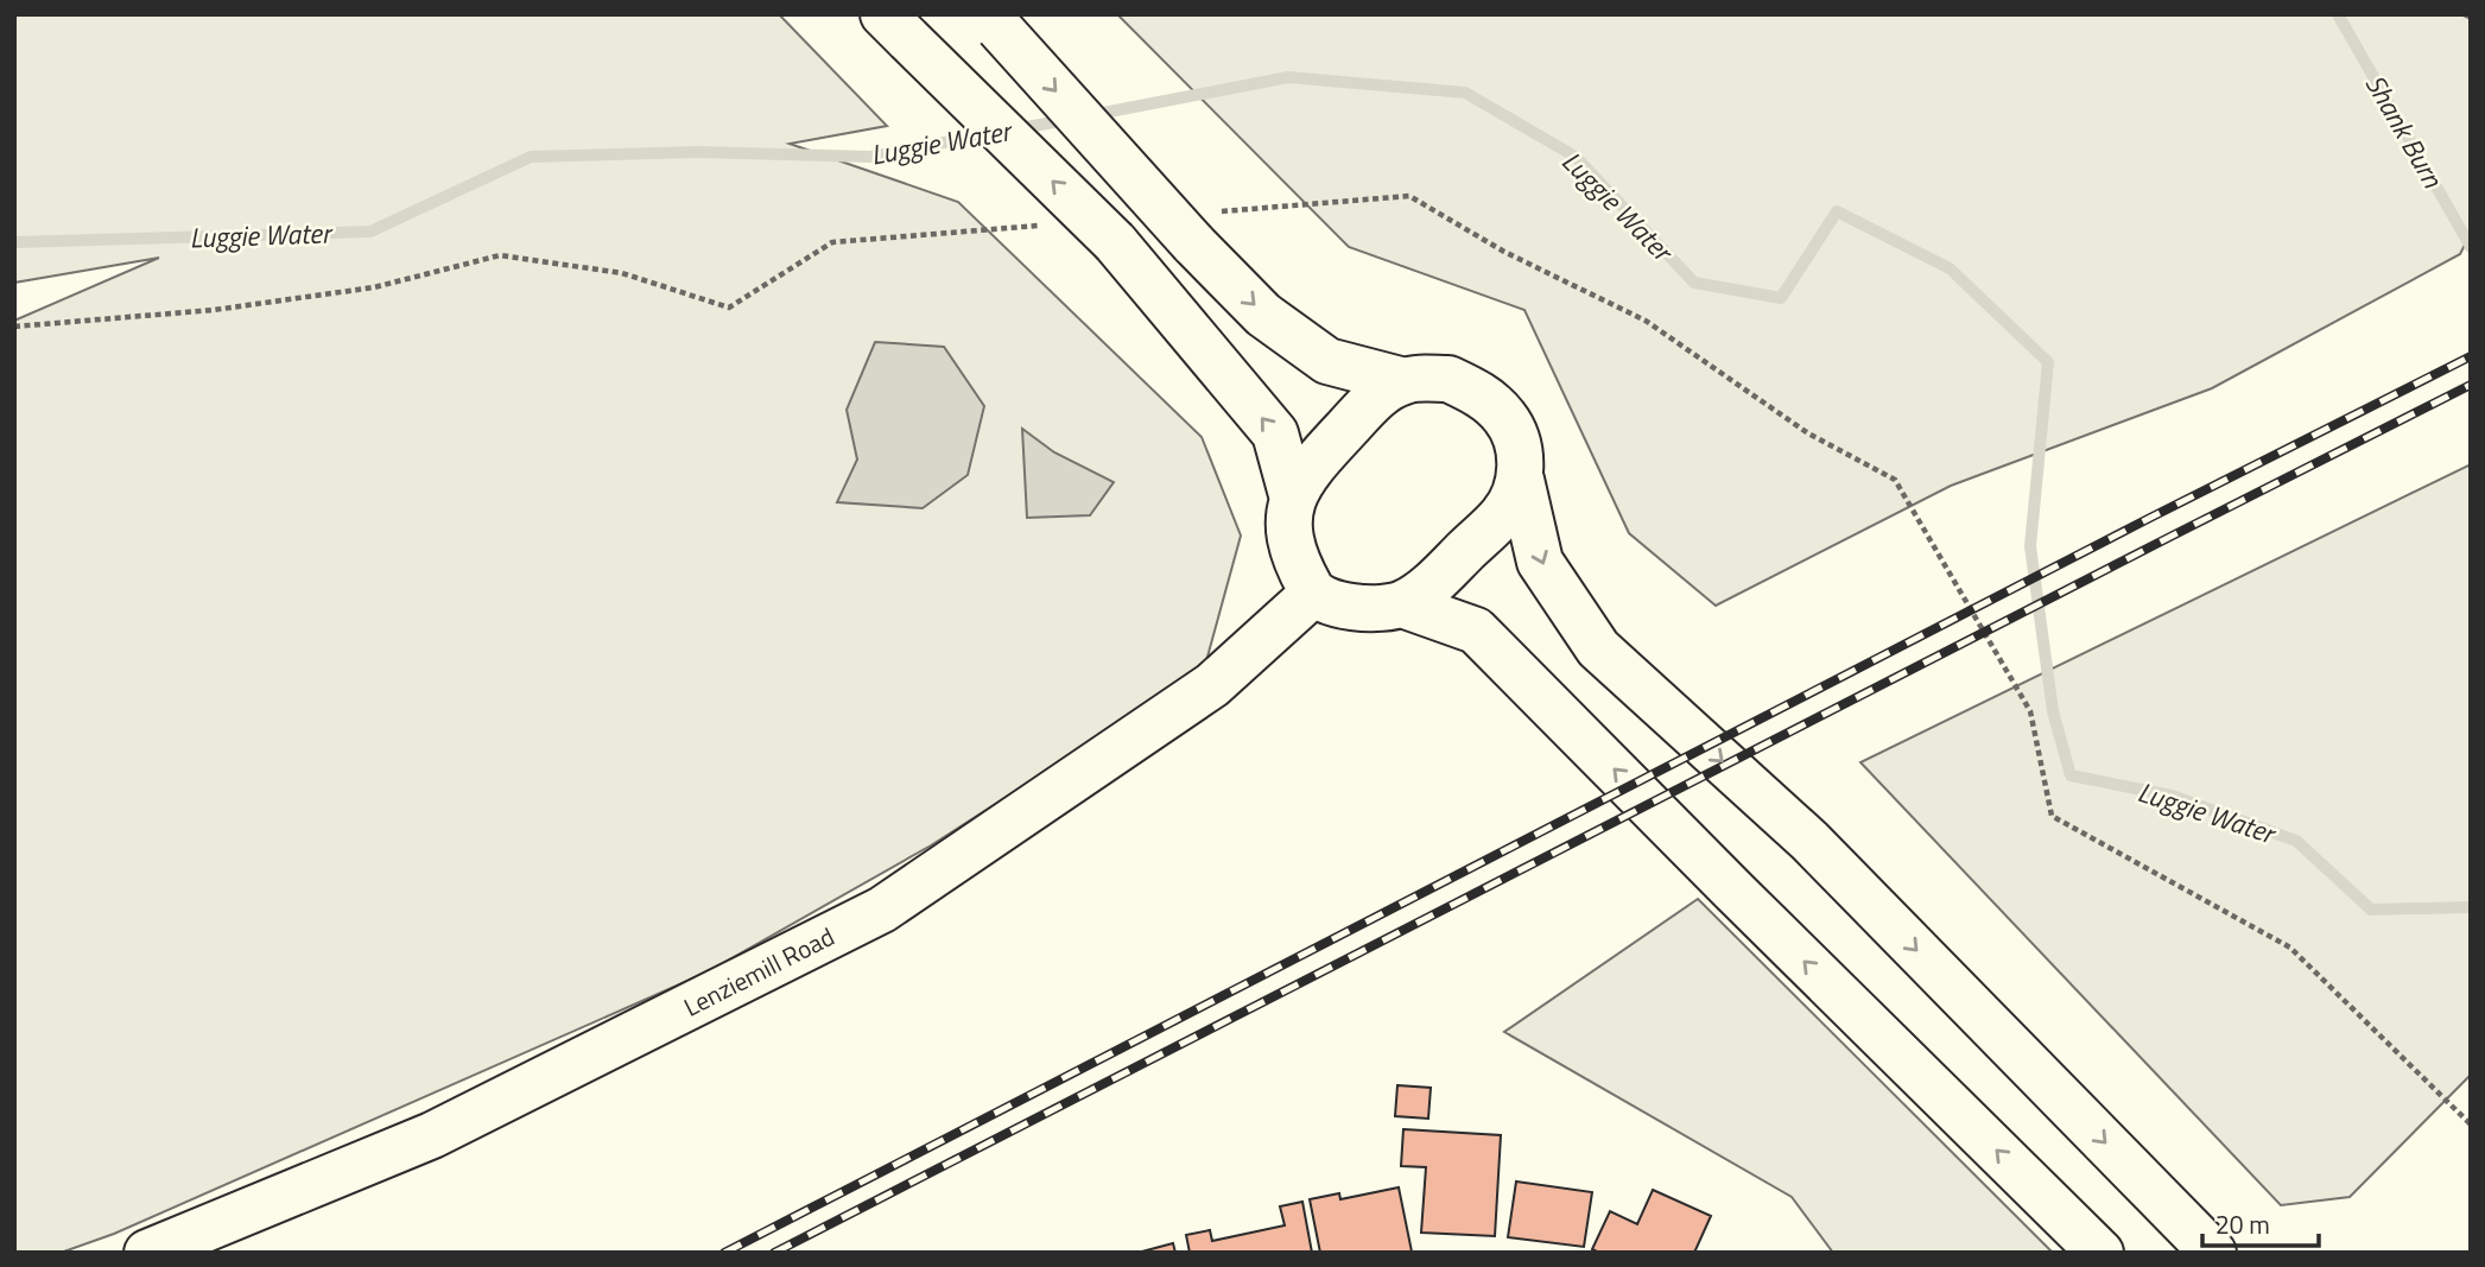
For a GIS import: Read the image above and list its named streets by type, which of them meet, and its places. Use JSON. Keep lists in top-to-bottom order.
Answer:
{
  "streets": {
    "main road": ["Lenziemill Road"]
  },
  "water": ["Shank Burn", "Luggie Water"],
  "scale_bar": "20 m"
}
